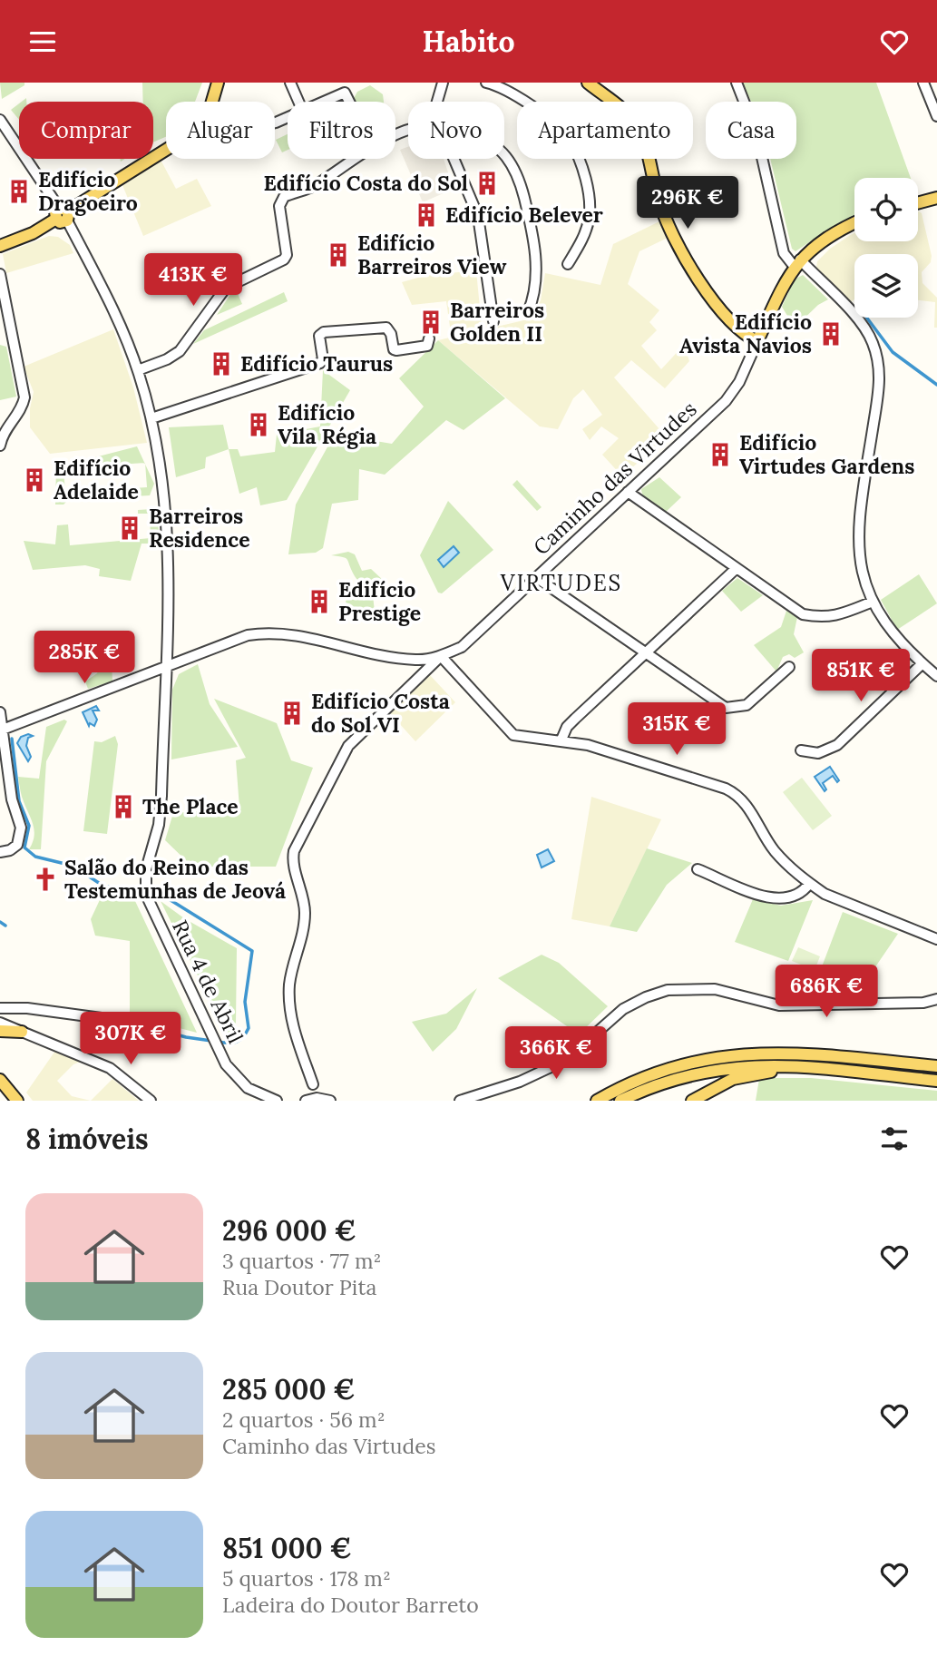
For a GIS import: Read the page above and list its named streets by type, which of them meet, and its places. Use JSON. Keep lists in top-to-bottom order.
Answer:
{
  "streets": {
    "main road": ["Caminho das Virtudes"],
    "street": ["Rua 4 de Abril"]
  },
  "crossings": [
    ["Caminho das Virtudes", "Rua 4 de Abril"]
  ],
  "districts": ["VIRTUDES"],
  "places": {
    "building": [
      "Edifício Costa do Sol",
      "Edifício Dragoeiro",
      "Edifício Belever",
      "Edifício Barreiros View",
      "Barreiros Golden II",
      "Edifício Avista Navios",
      "Edifício Taurus",
      "Edifício Vila Régia",
      "Edifício Virtudes Gardens",
      "Edifício Adelaide",
      "Barreiros Residence",
      "Edifício Prestige",
      "Edifício Costa do Sol VI",
      "The Place"
    ],
    "church": ["Salão do Reino das Testemunhas de Jeová"]
  },
  "page": {
    "header": "Habito",
    "chip": [
      "Comprar",
      "Alugar",
      "Filtros",
      "Novo",
      "Apartamento",
      "Casa"
    ],
    "price": [
      "296K €",
      "413K €",
      "285K €",
      "851K €",
      "315K €",
      "686K €",
      "307K €",
      "366K €"
    ],
    "heading": "8 imóveis",
    "list": [
      {
        "name": "296 000 €",
        "note": "3 quartos · 77 m² · Rua Doutor Pita"
      },
      {
        "name": "285 000 €",
        "note": "2 quartos · 56 m² · Caminho das Virtudes"
      },
      {
        "name": "851 000 €",
        "note": "5 quartos · 178 m² · Ladeira do Doutor Barreto"
      }
    ]
  }
}
